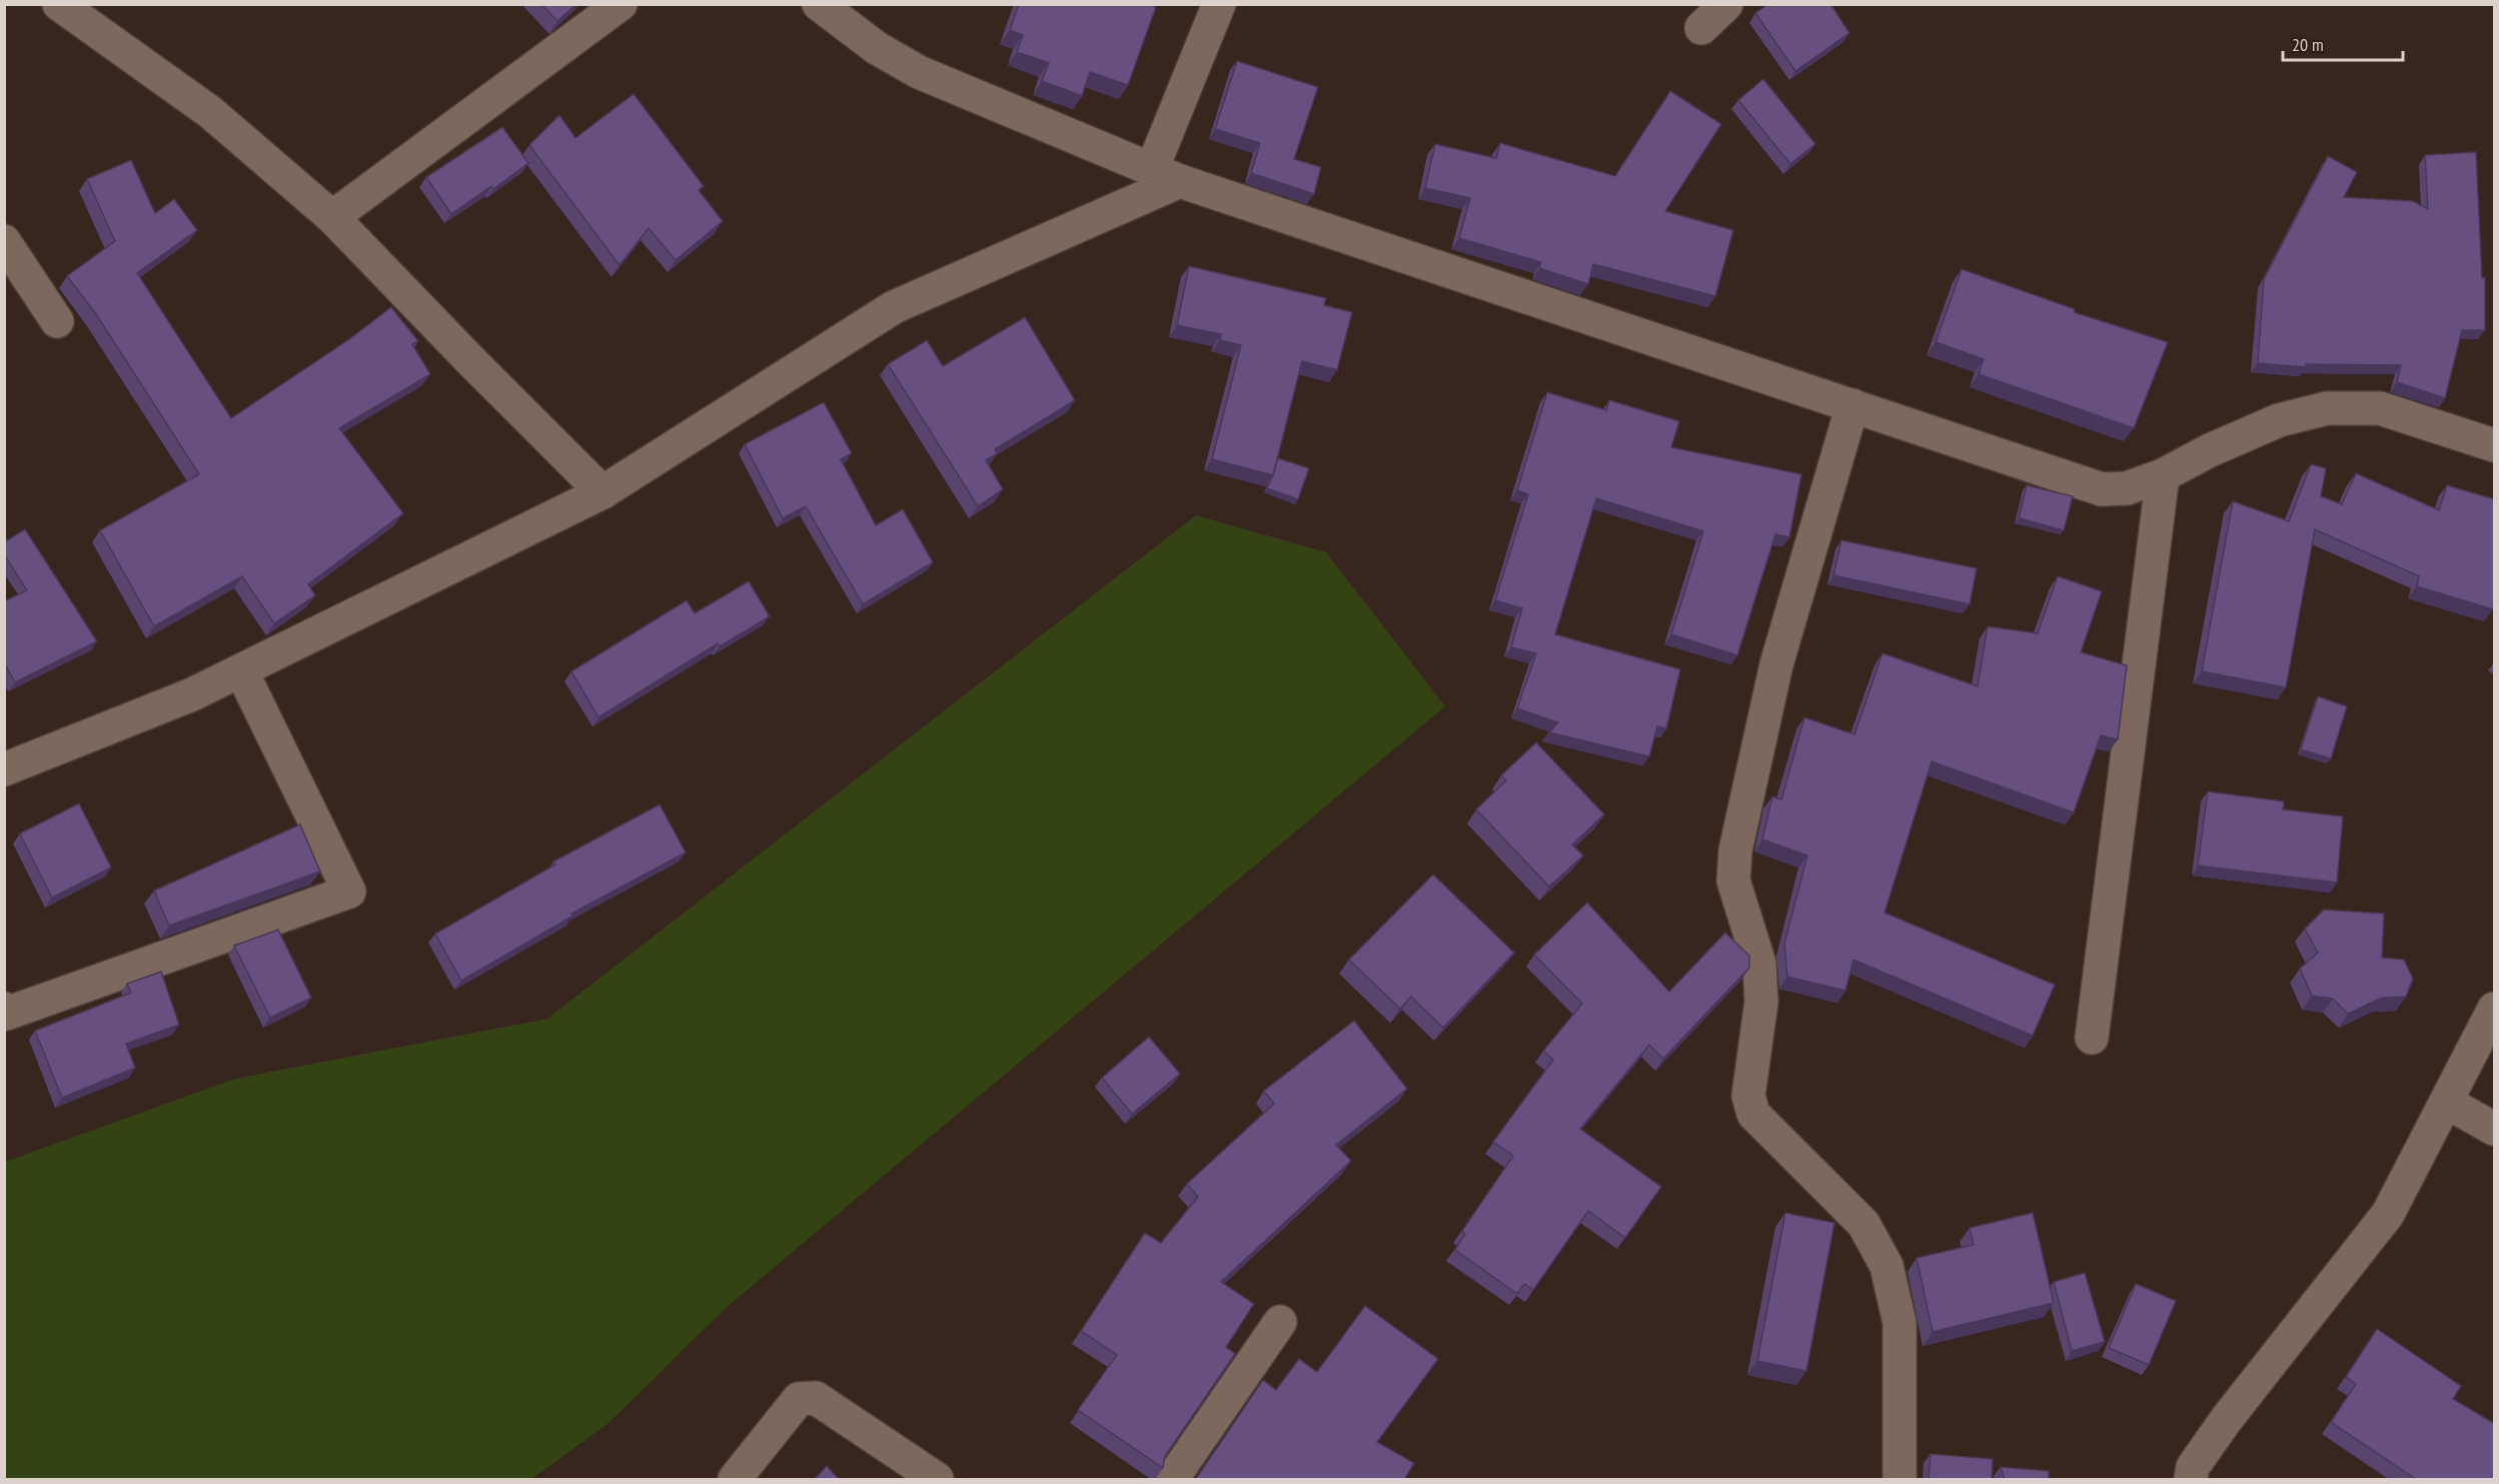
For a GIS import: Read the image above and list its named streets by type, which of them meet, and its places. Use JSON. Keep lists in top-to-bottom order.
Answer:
{
  "scale_bar": "20 m"
}
